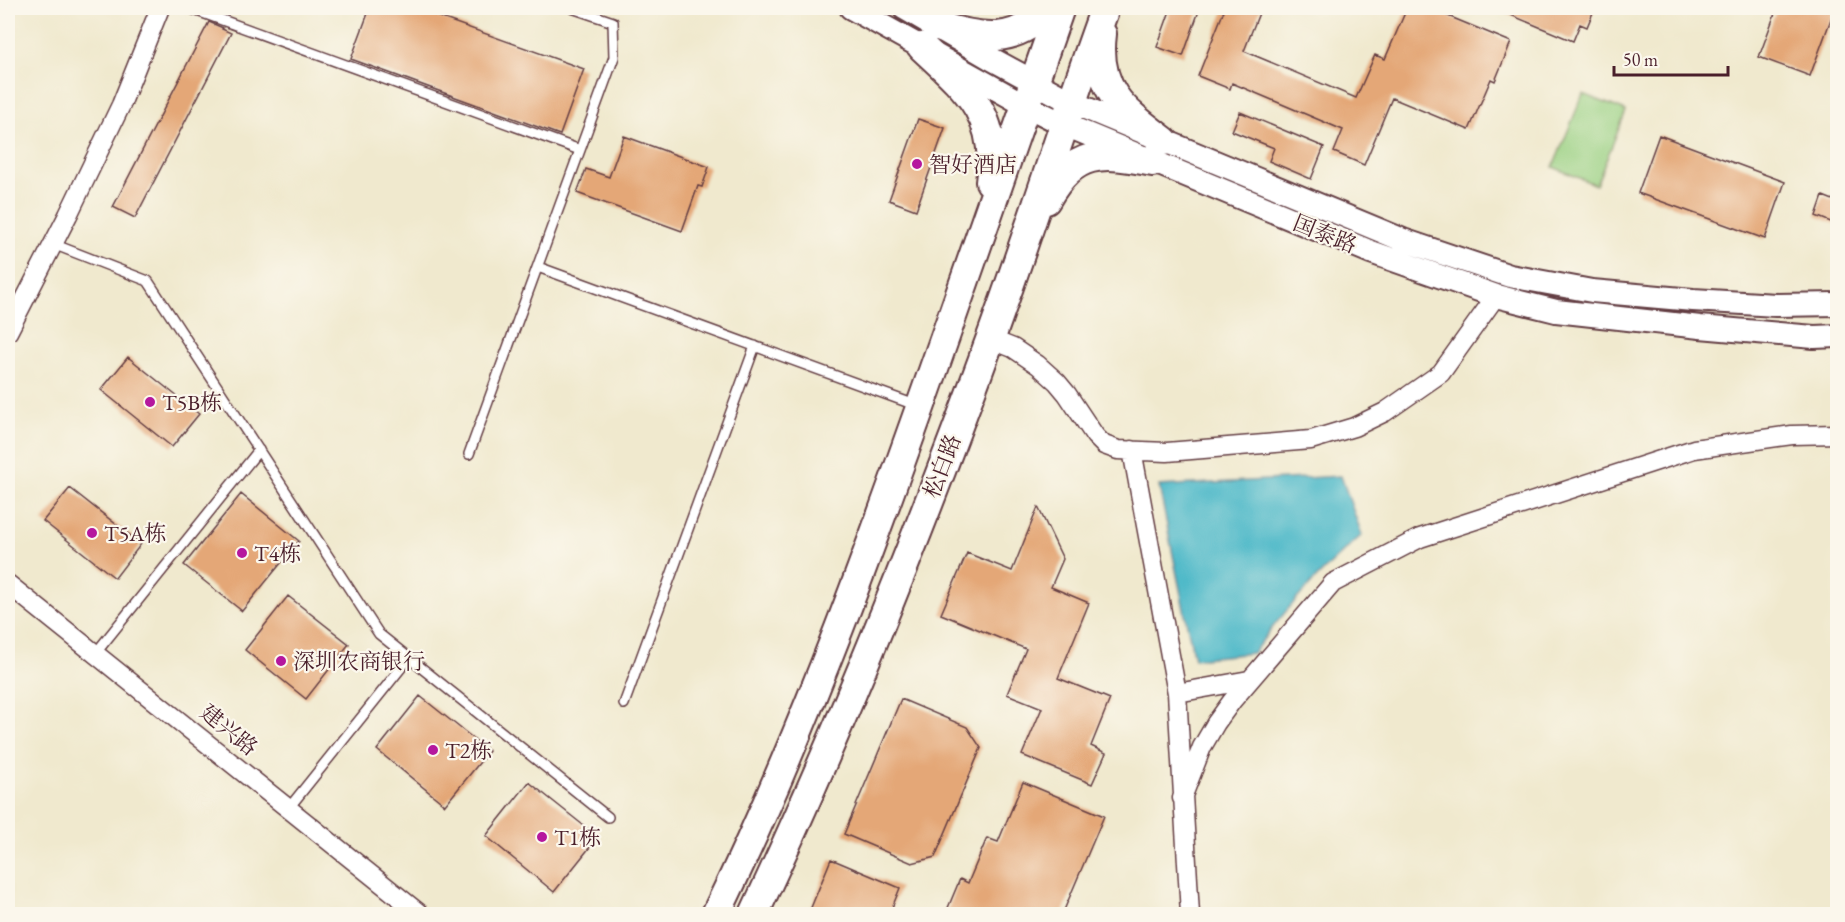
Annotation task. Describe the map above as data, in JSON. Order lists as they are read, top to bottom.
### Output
{
  "streets": {
    "main road": ["松白路"],
    "street": ["国泰路", "建兴路"]
  },
  "crossings": [
    ["国泰路", "松白路"]
  ],
  "places": [
    "智好酒店",
    "T5B栋",
    "T5A栋",
    "T4栋",
    "深圳农商银行",
    "T2栋",
    "T1栋"
  ],
  "scale_bar": "50 m"
}
